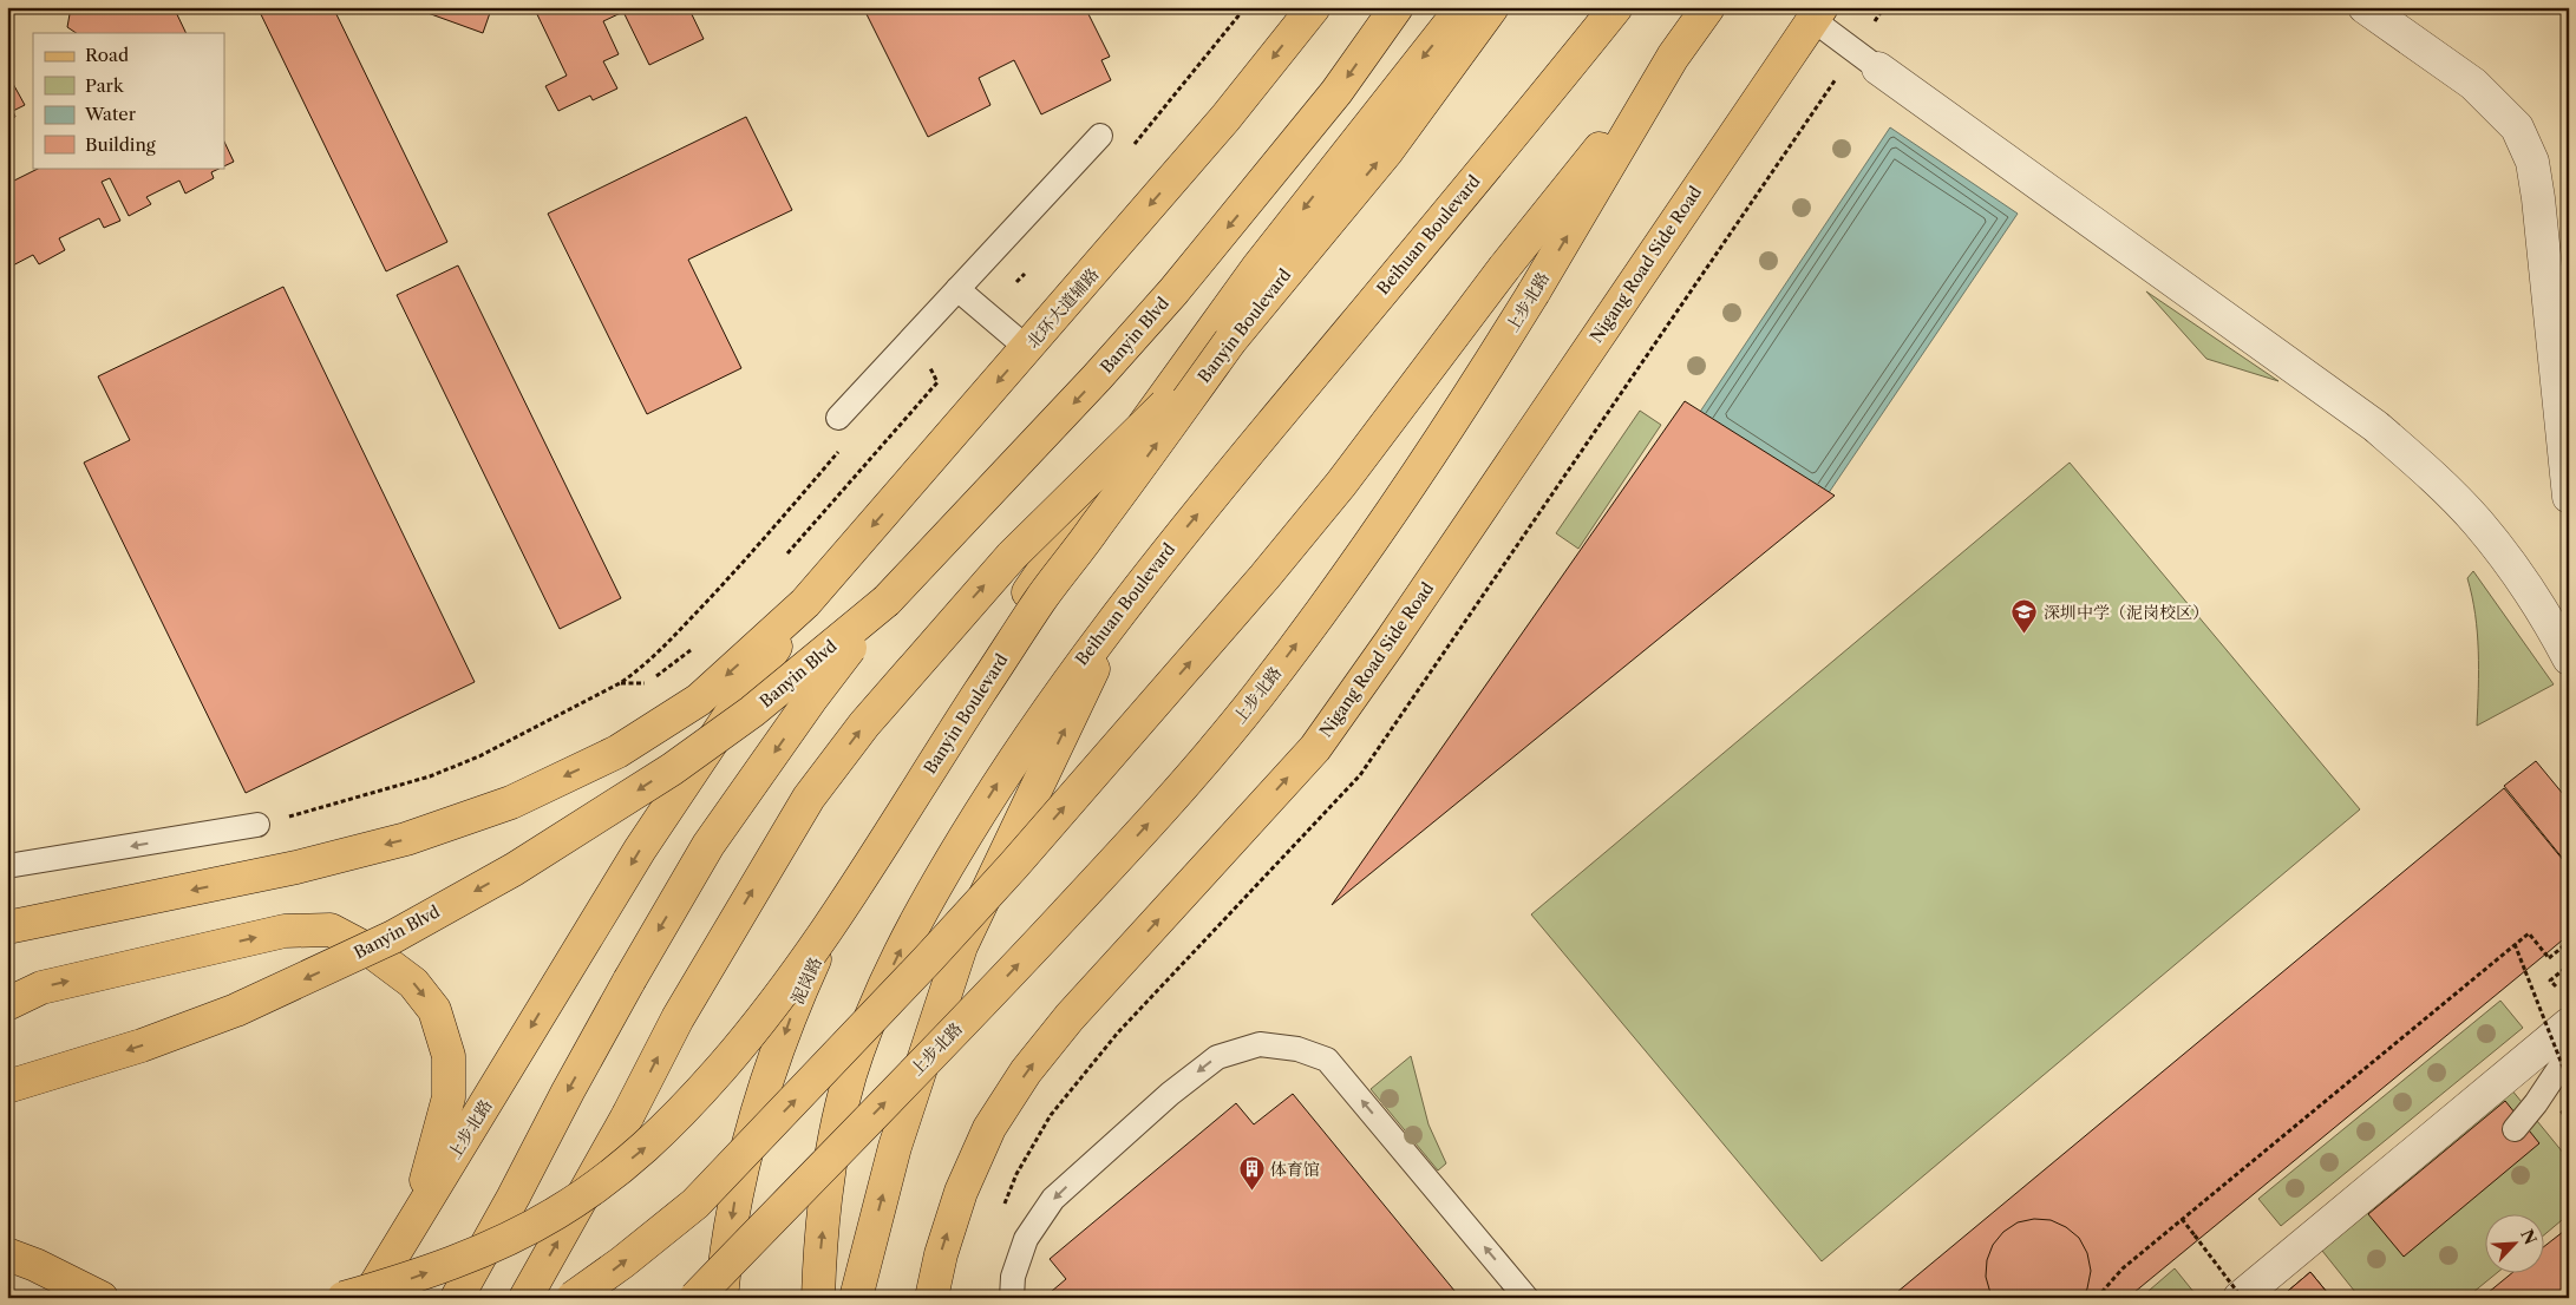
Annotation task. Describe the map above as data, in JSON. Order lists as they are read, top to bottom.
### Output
{
  "streets": {
    "main road": [
      "Beihuan Boulevard",
      "Nigang Road Side Road",
      "上步北路",
      "北环大道辅路",
      "Banyin Boulevard",
      "Banyin Blvd",
      "泥岗路"
    ]
  },
  "crossings": [
    ["上步北路", "北环大道辅路"]
  ],
  "places": {
    "school or university": ["深圳中学（泥岗校区）"],
    "building": ["体育馆"]
  },
  "legend": [
    "Road",
    "Park",
    "Water",
    "Building"
  ],
  "north": "top right"
}
